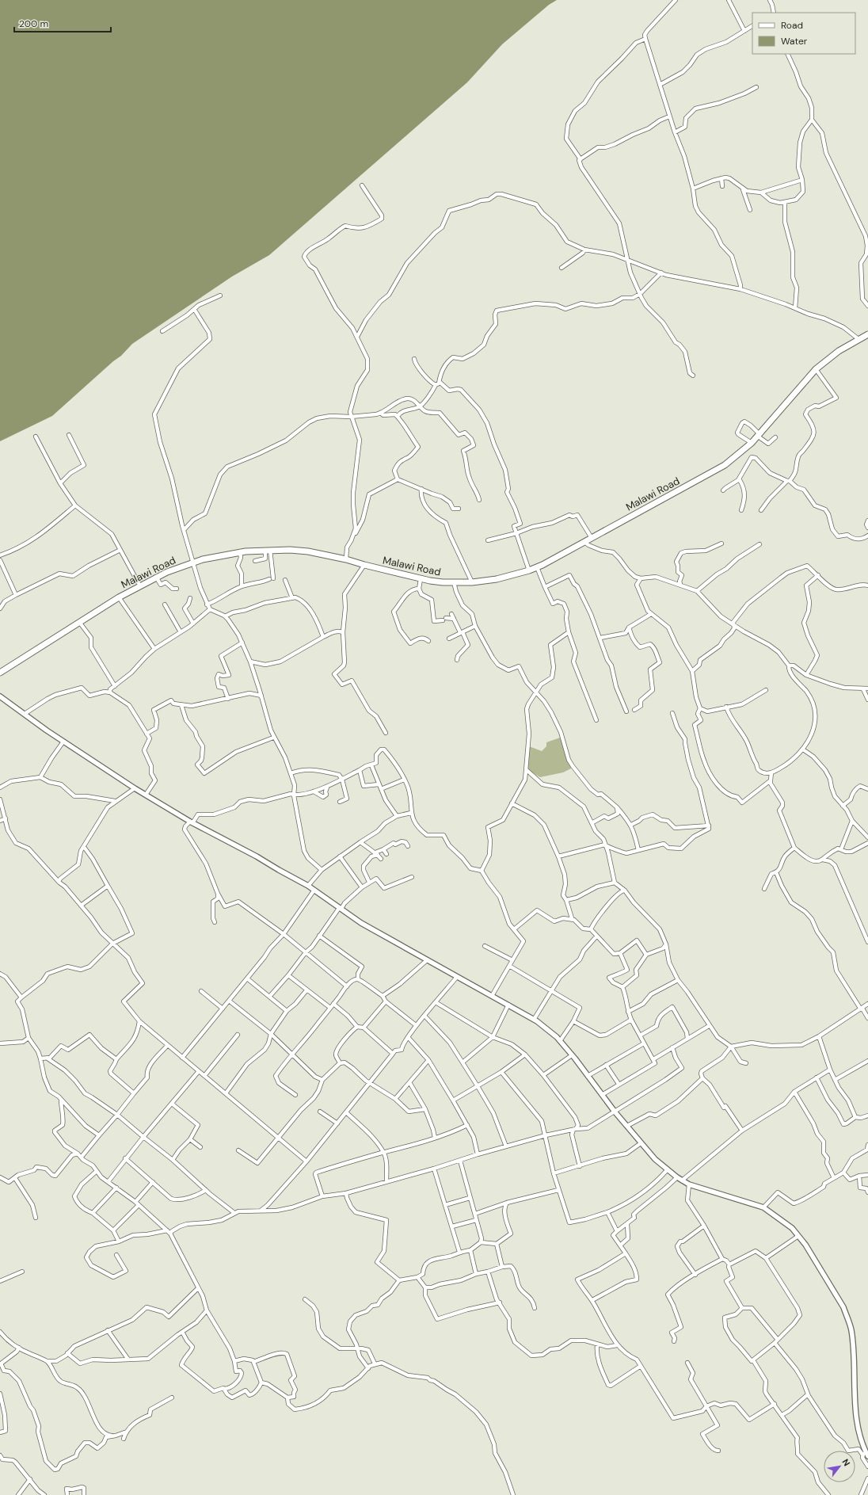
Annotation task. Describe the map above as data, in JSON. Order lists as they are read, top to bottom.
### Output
{
  "streets": {
    "main road": ["Malawi Road"]
  },
  "legend": ["Road", "Water"],
  "scale_bar": "200 m",
  "north": "top right"
}
